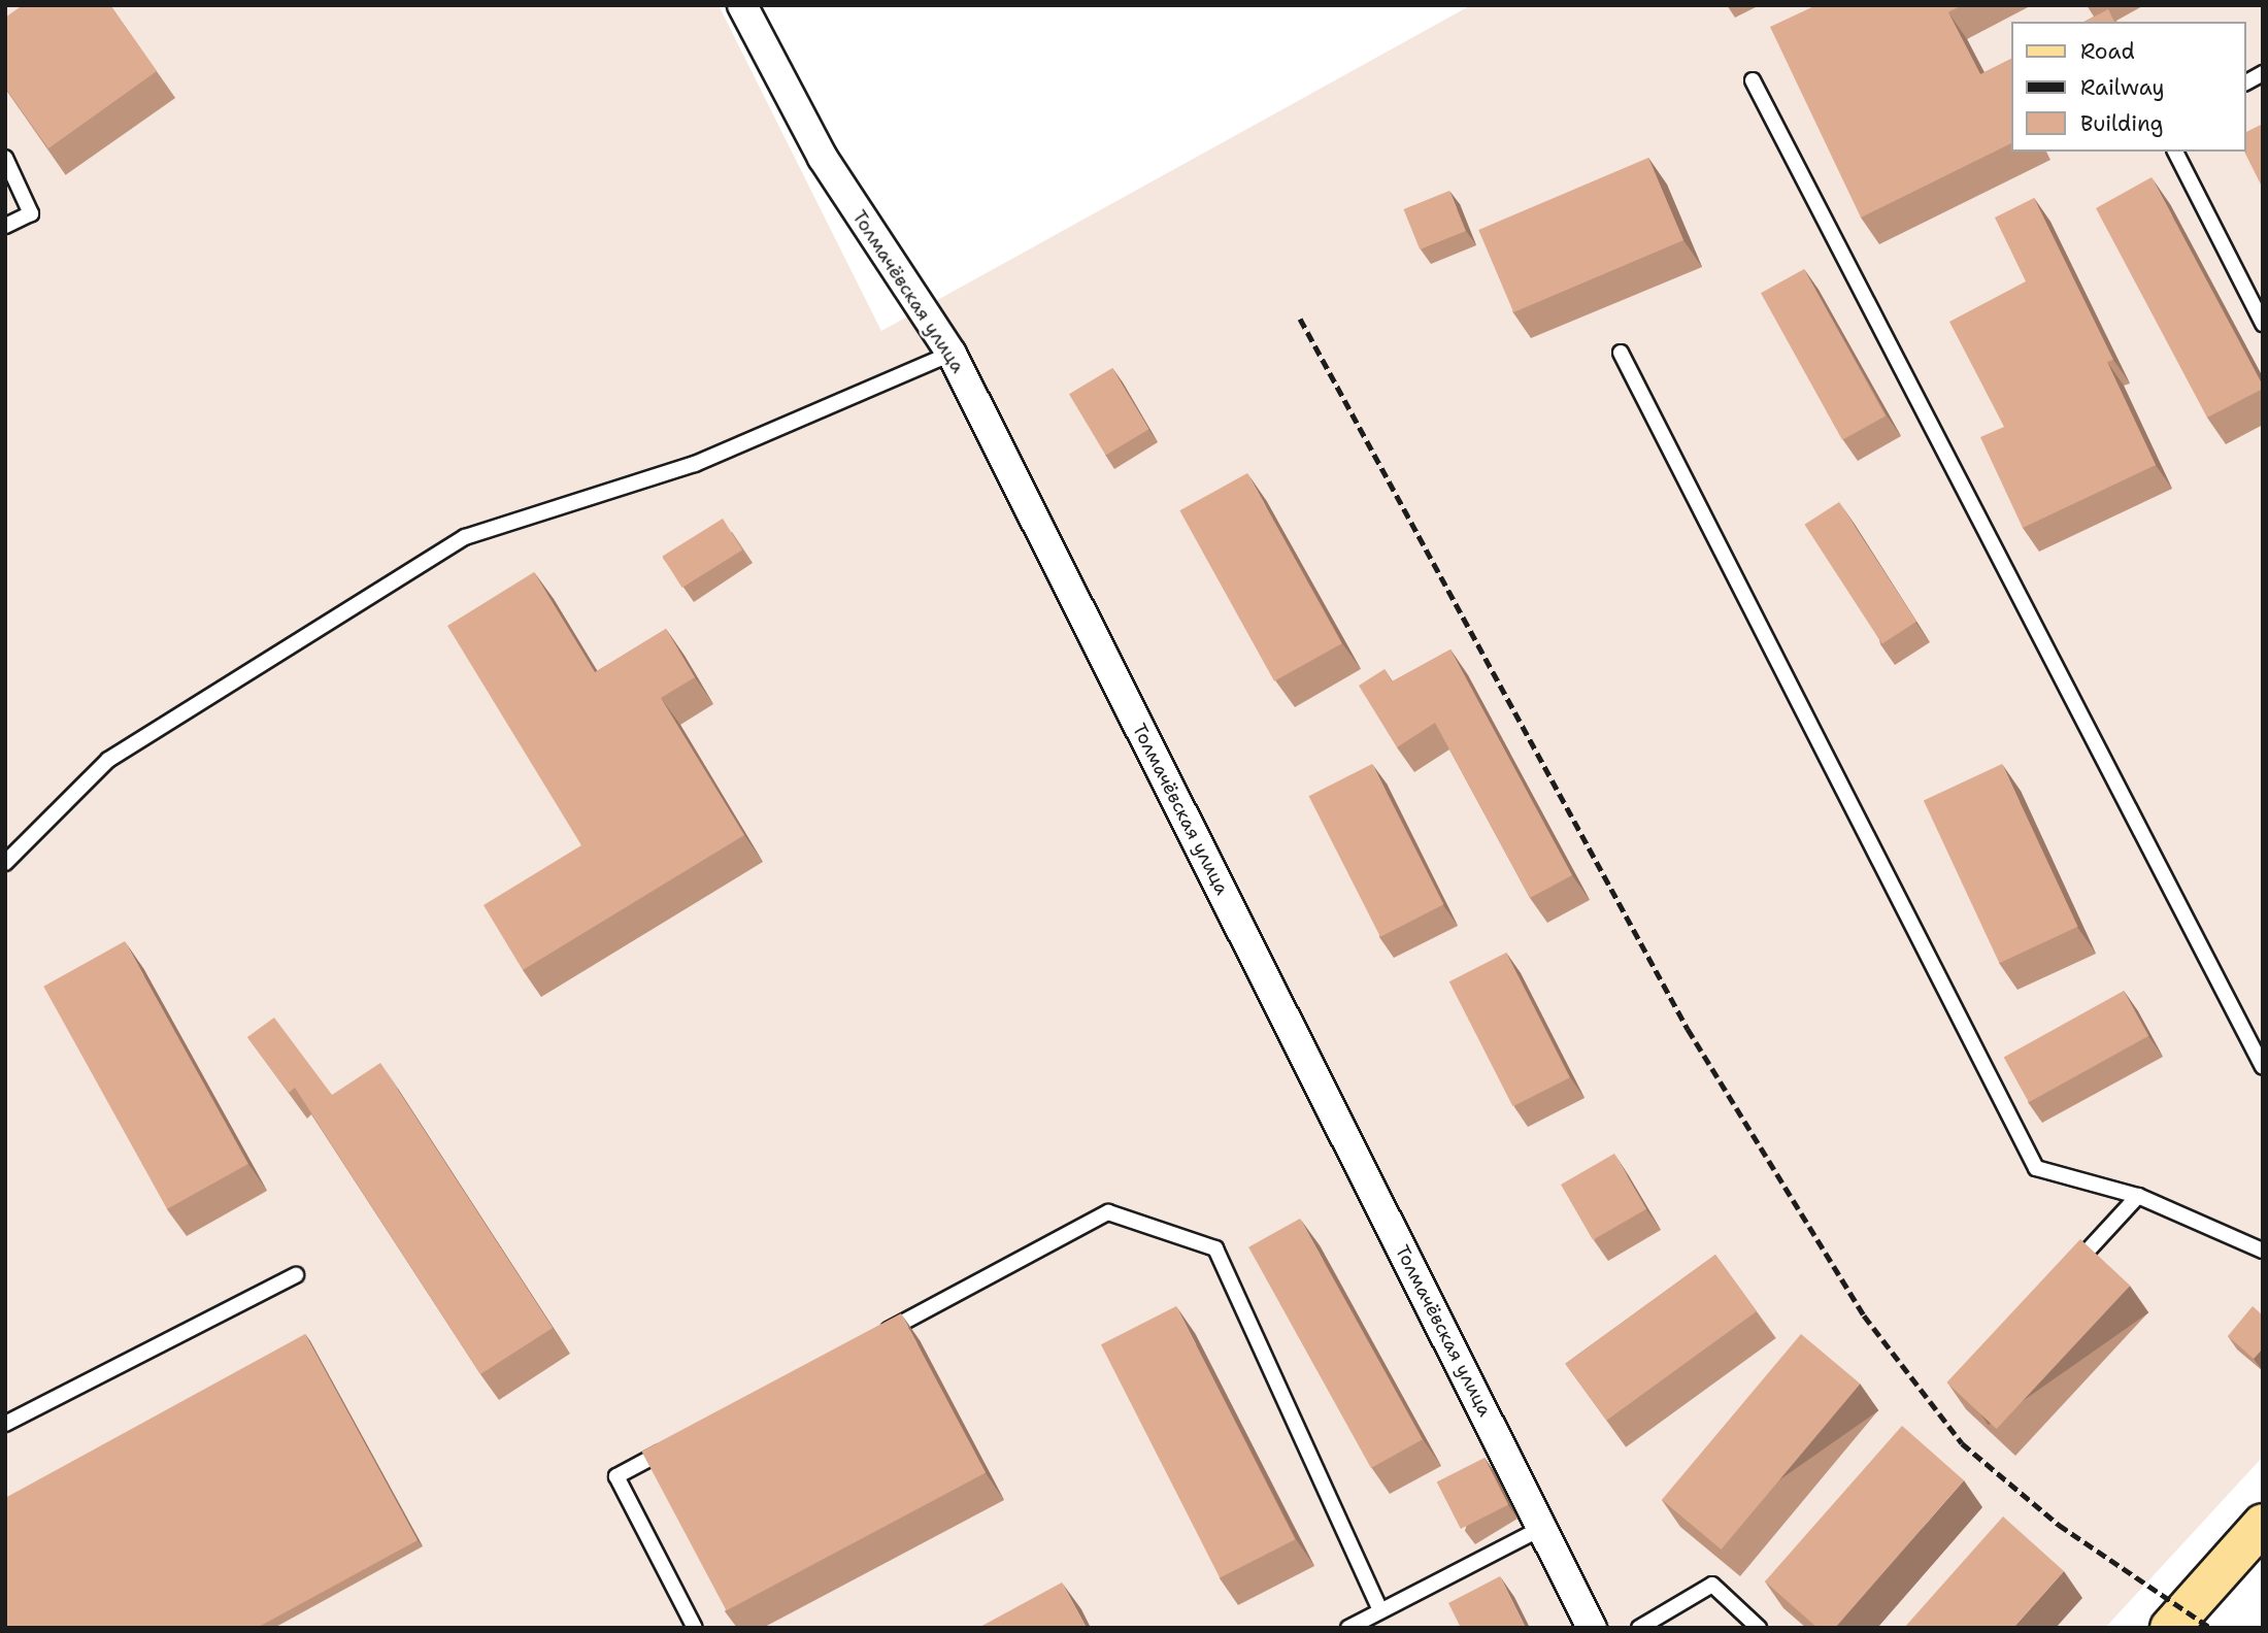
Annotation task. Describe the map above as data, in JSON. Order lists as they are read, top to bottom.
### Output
{
  "streets": {
    "street": ["Толмачёвская улица"]
  },
  "legend": ["Road", "Railway", "Building"]
}
